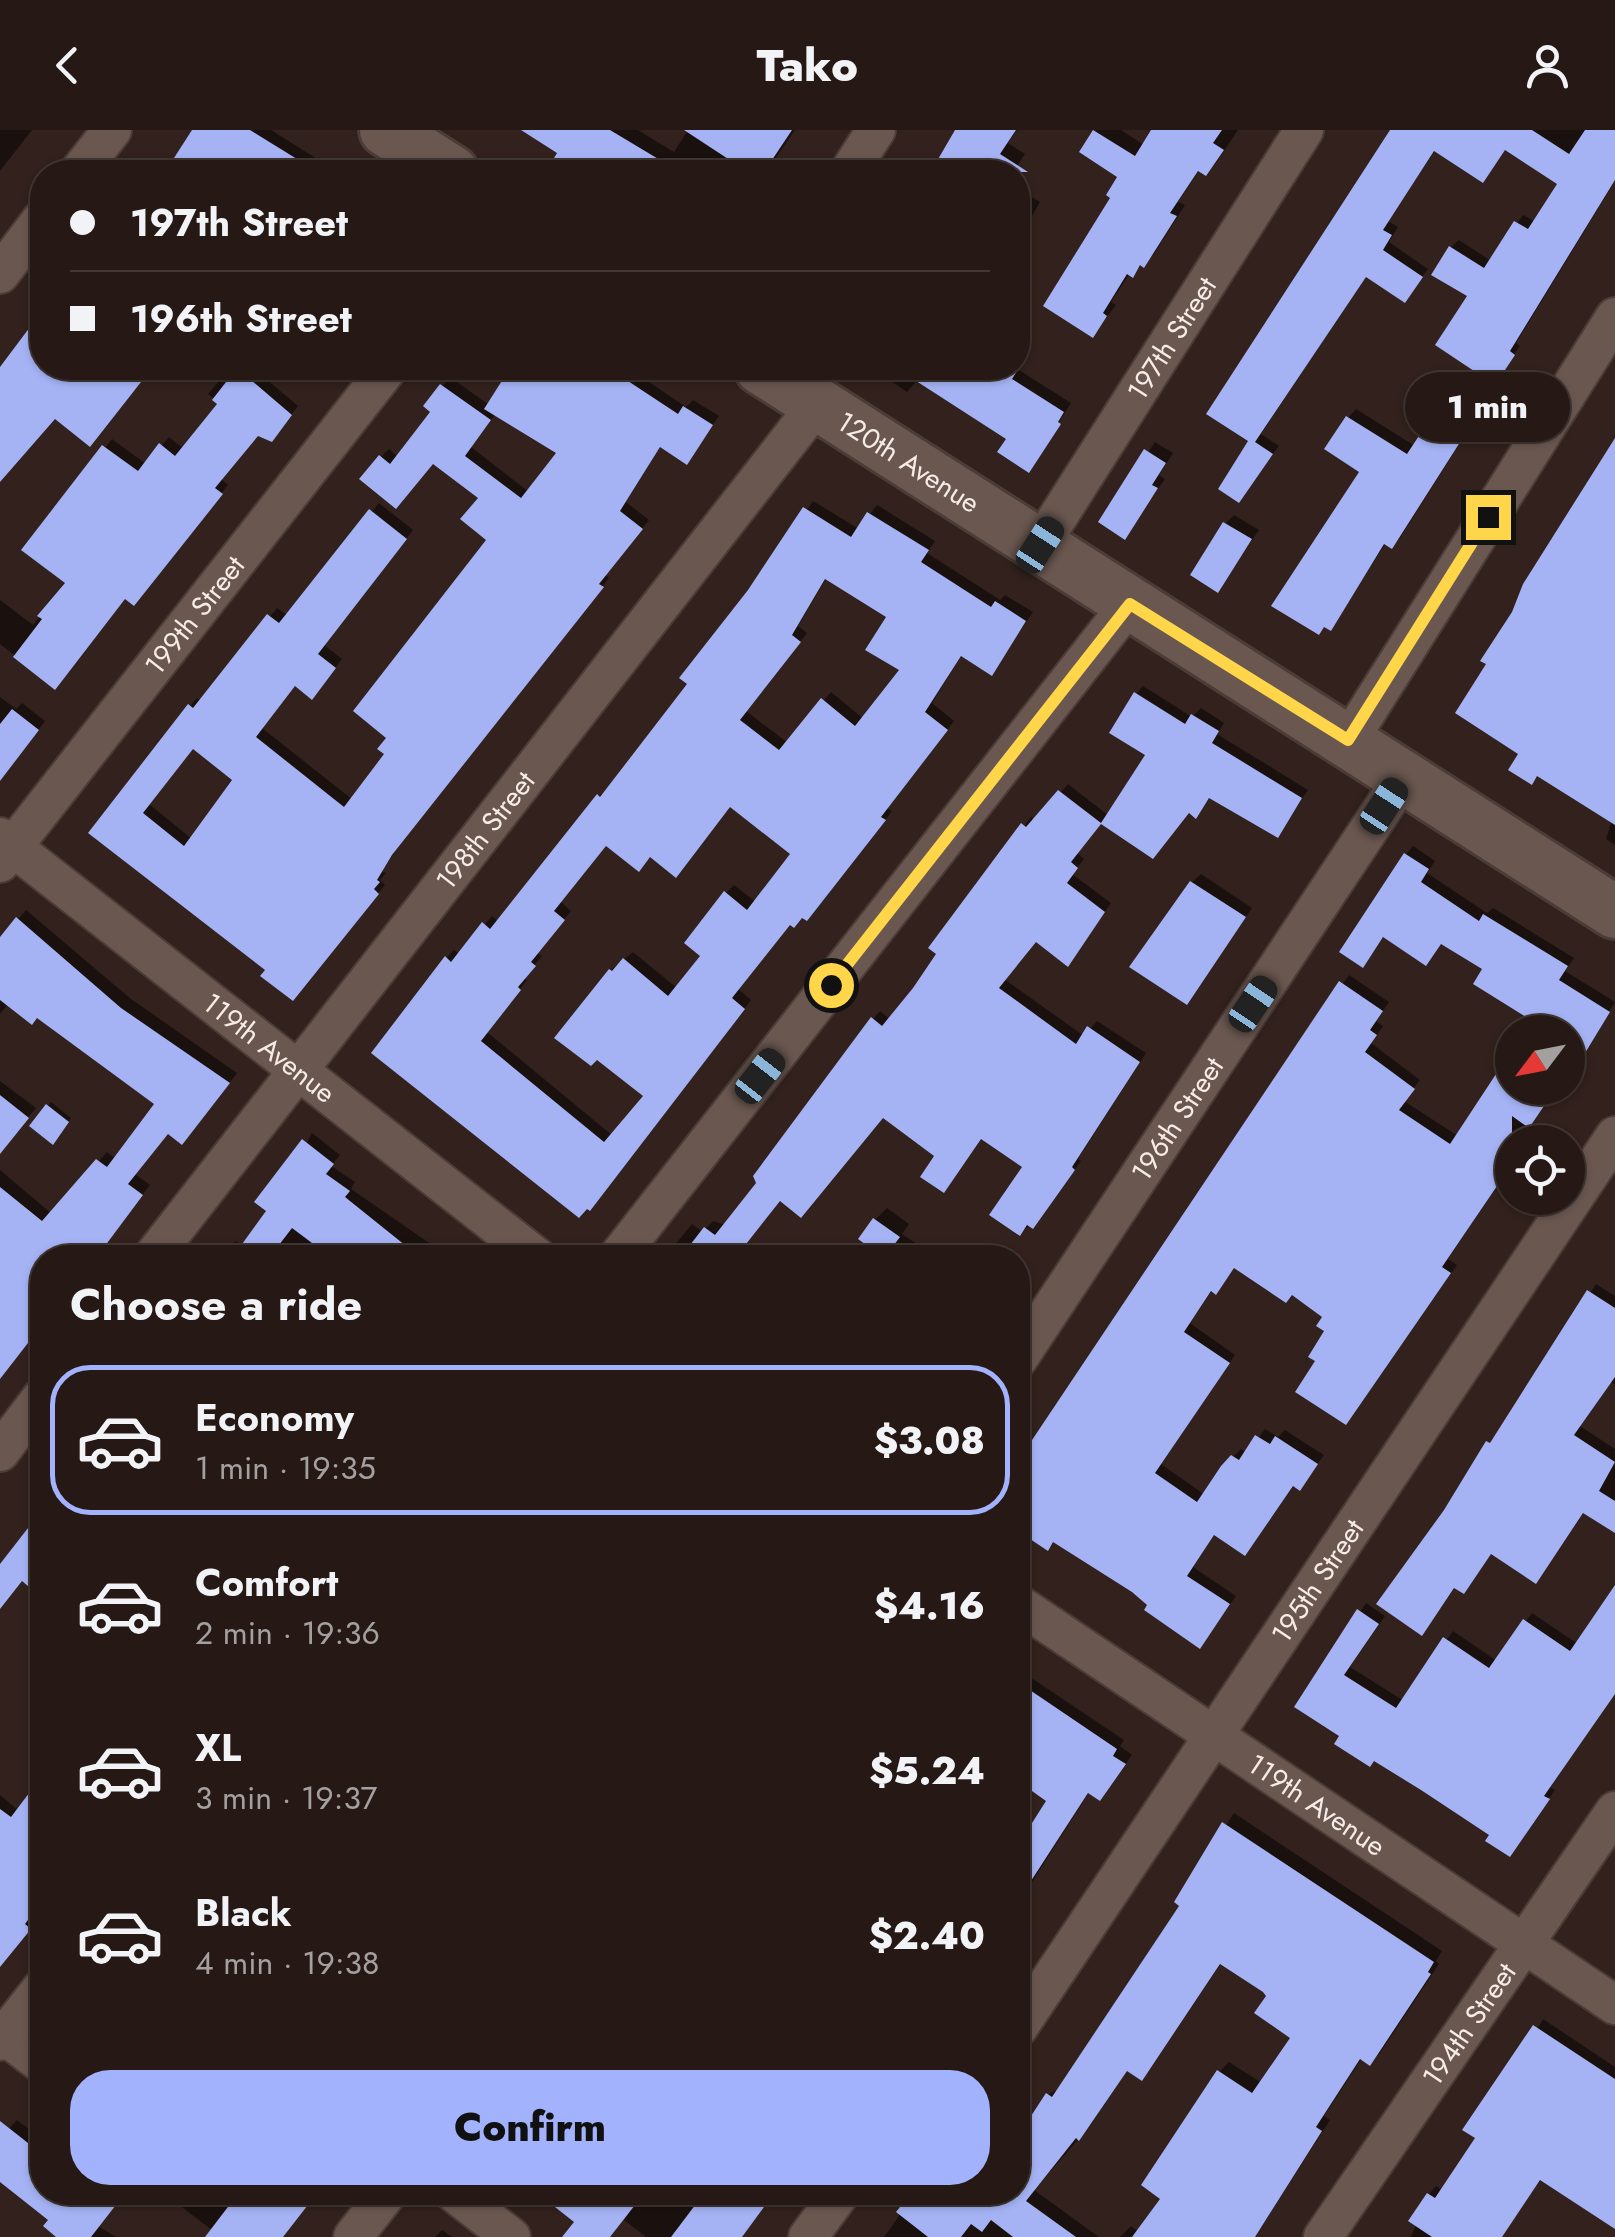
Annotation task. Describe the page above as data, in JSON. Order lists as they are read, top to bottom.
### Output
{
  "streets": {
    "street": [
      "197th Street",
      "120th Avenue",
      "199th Street",
      "198th Street",
      "119th Avenue",
      "196th Street",
      "195th Street",
      "194th Street"
    ]
  },
  "crossings": [
    ["197th Street", "120th Avenue"],
    ["120th Avenue", "198th Street"],
    ["120th Avenue", "196th Street"],
    ["199th Street", "119th Avenue"],
    ["198th Street", "119th Avenue"],
    ["119th Avenue", "195th Street"],
    ["119th Avenue", "194th Street"]
  ],
  "north": "bottom left",
  "page": {
    "header": "Tako",
    "banner": ["197th Street", "196th Street"],
    "bubble": "1 min",
    "heading": "Choose a ride",
    "list": [
      {
        "name": "Economy",
        "note": "1 min · 19:35",
        "value": "$3.08"
      },
      {
        "name": "Comfort",
        "note": "2 min · 19:36",
        "value": "$4.16"
      },
      {
        "name": "XL",
        "note": "3 min · 19:37",
        "value": "$5.24"
      },
      {
        "name": "Black",
        "note": "4 min · 19:38",
        "value": "$2.40"
      }
    ],
    "buttons": "Confirm"
  }
}
